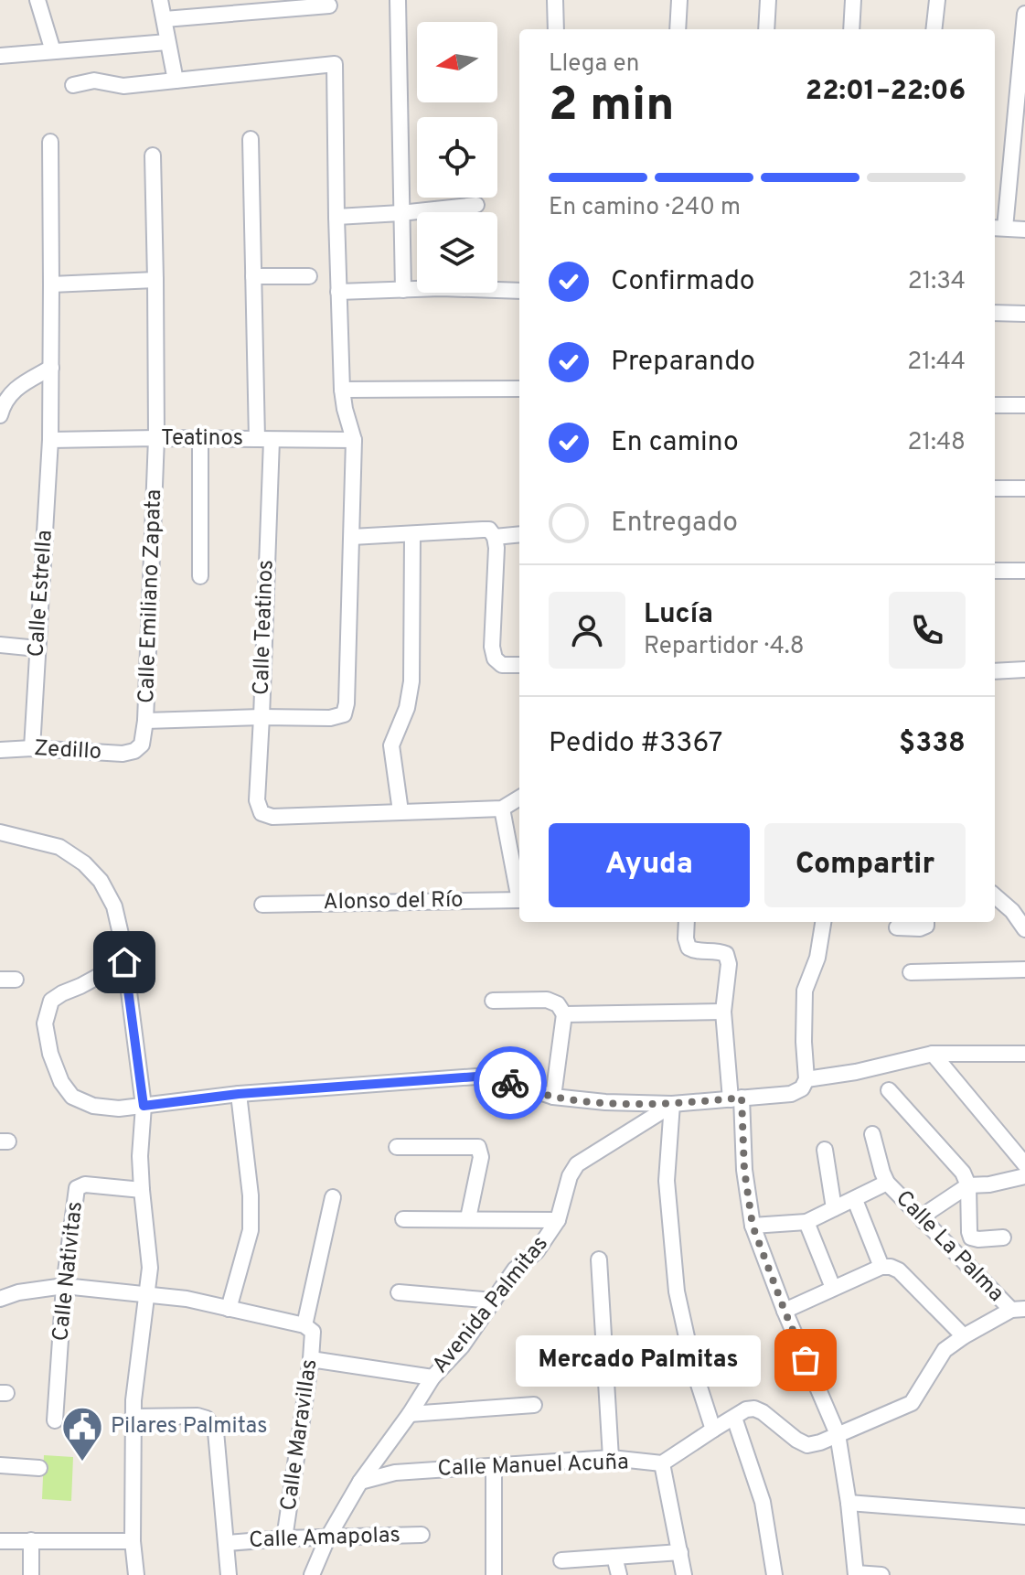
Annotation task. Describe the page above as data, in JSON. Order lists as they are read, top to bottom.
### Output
{
  "streets": {
    "street": [
      "Teatinos",
      "Calle Estrella",
      "Calle Emiliano Zapata",
      "Calle Teatinos",
      "Zedillo",
      "Alonso del Río",
      "Calle La Palma",
      "Calle Nativitas",
      "Avenida Palmitas",
      "Calle Maravillas",
      "Calle Manuel Acuña",
      "Calle Amapolas"
    ]
  },
  "crossings": [
    ["Teatinos", "Calle Estrella"],
    ["Teatinos", "Calle Emiliano Zapata"],
    ["Teatinos", "Calle Teatinos"],
    ["Calle Estrella", "Zedillo"],
    ["Calle Emiliano Zapata", "Zedillo"],
    ["Calle La Palma", "Calle Manuel Acuña"],
    ["Avenida Palmitas", "Calle Manuel Acuña"],
    ["Avenida Palmitas", "Calle Amapolas"],
    ["Calle Maravillas", "Calle Amapolas"]
  ],
  "places": {
    "other": ["Mercado Palmitas"],
    "public building": ["Pilares Palmitas"]
  },
  "north": "left",
  "page": {
    "heading": ["2 min", "Llega en", "22:01–22:06"],
    "panel": [
      "Lucía",
      "Repartidor · 4.8",
      "Pedido #3367",
      "$338"
    ],
    "bar": "En camino · 240 m",
    "list": [
      ["Confirmado", "21:34"],
      ["Preparando", "21:44"],
      ["En camino", "21:48"],
      "Entregado"
    ],
    "buttons": ["Ayuda", "Compartir"],
    "bubble": "Mercado Palmitas"
  }
}
